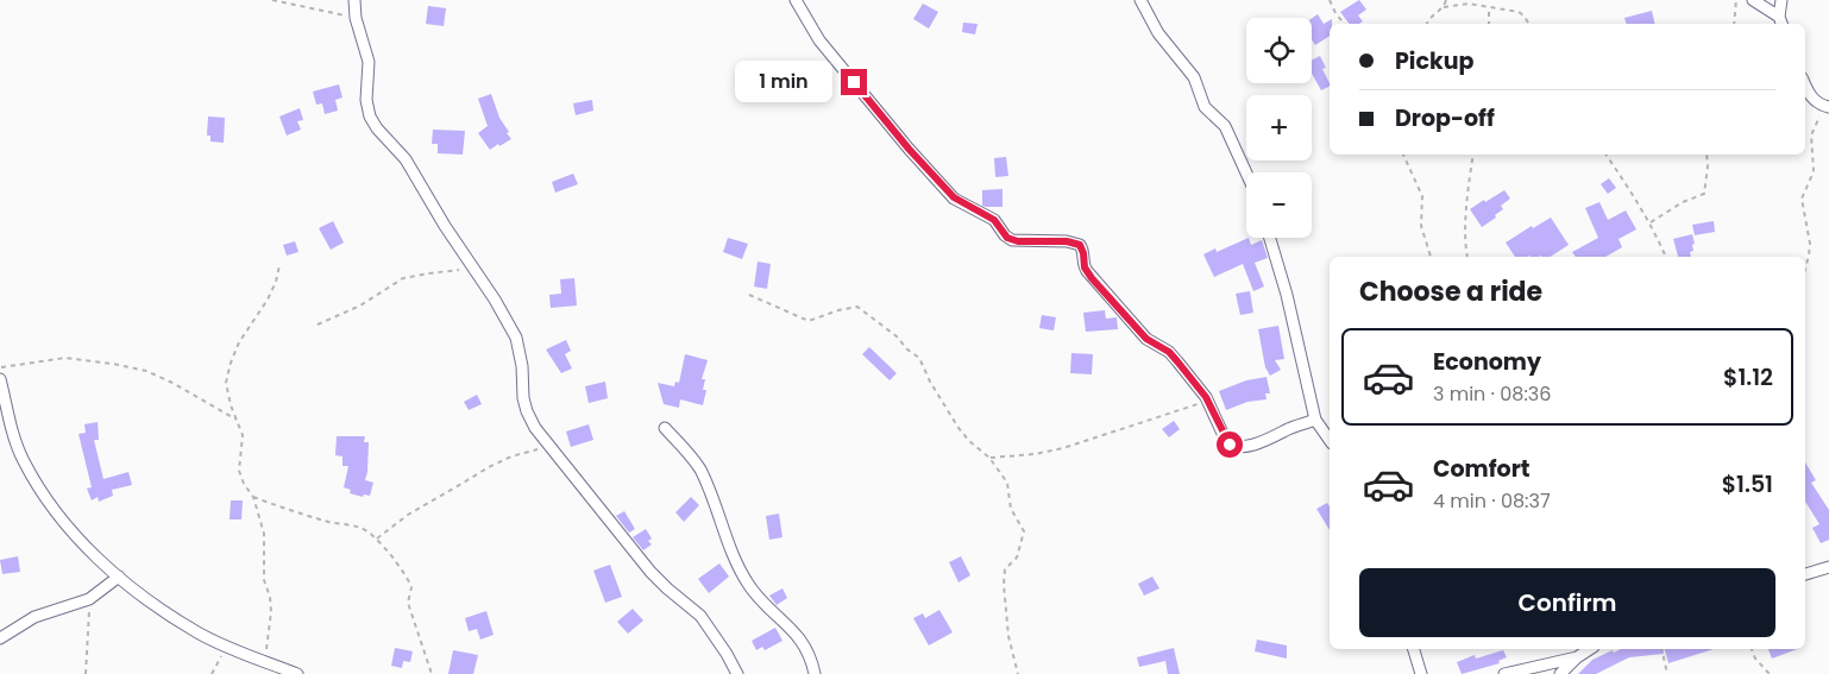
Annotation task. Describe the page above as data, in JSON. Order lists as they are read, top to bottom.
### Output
{
  "page": {
    "map_buttons": ["+", "−"],
    "banner": ["Pickup", "Drop-off"],
    "bubble": "1 min",
    "heading": "Choose a ride",
    "list": [
      {
        "name": "Economy",
        "note": "3 min · 08:36",
        "value": "$1.12"
      },
      {
        "name": "Comfort",
        "note": "4 min · 08:37",
        "value": "$1.51"
      }
    ],
    "buttons": "Confirm"
  }
}
